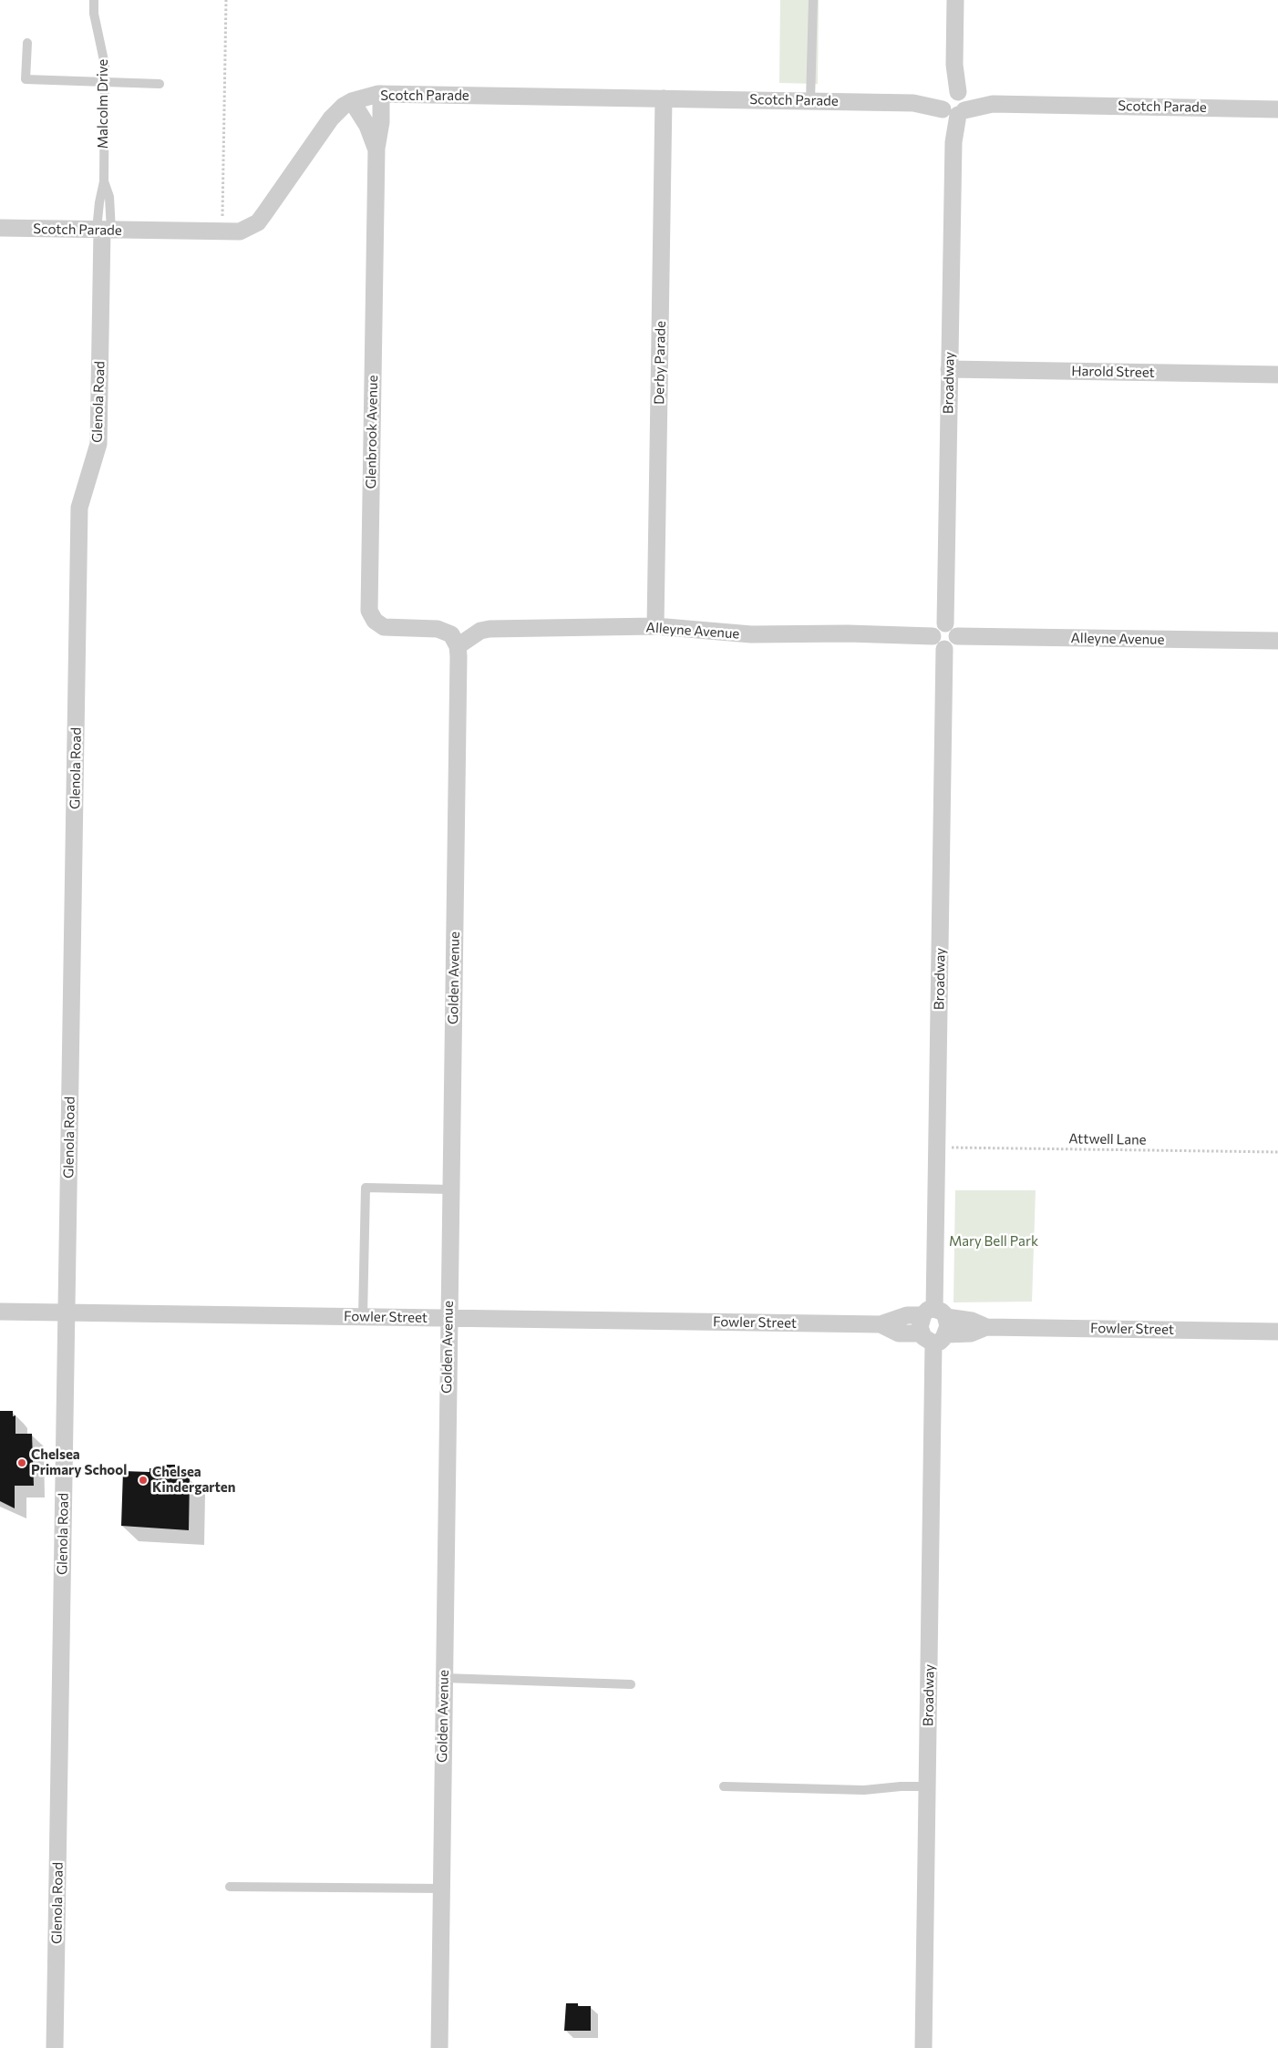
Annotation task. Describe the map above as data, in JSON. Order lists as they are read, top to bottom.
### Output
{
  "streets": {
    "street": [
      "Scotch Parade",
      "Derby Parade",
      "Harold Street",
      "Broadway",
      "Glenola Road",
      "Glenbrook Avenue",
      "Alleyne Avenue",
      "Golden Avenue",
      "Fowler Street"
    ],
    "lane": ["Malcolm Drive"],
    "path": ["Attwell Lane"]
  },
  "crossings": [
    ["Scotch Parade", "Malcolm Drive"],
    ["Scotch Parade", "Derby Parade"],
    ["Scotch Parade", "Broadway"],
    ["Scotch Parade", "Glenola Road"],
    ["Scotch Parade", "Glenbrook Avenue"],
    ["Malcolm Drive", "Glenola Road"],
    ["Derby Parade", "Alleyne Avenue"],
    ["Harold Street", "Broadway"],
    ["Broadway", "Alleyne Avenue"],
    ["Broadway", "Attwell Lane"],
    ["Broadway", "Fowler Street"],
    ["Glenola Road", "Fowler Street"],
    ["Glenbrook Avenue", "Alleyne Avenue"],
    ["Glenbrook Avenue", "Golden Avenue"],
    ["Alleyne Avenue", "Golden Avenue"],
    ["Golden Avenue", "Fowler Street"]
  ],
  "parks": ["Mary Bell Park"],
  "places": ["Chelsea Primary School", "Chelsea Kindergarten"]
}
